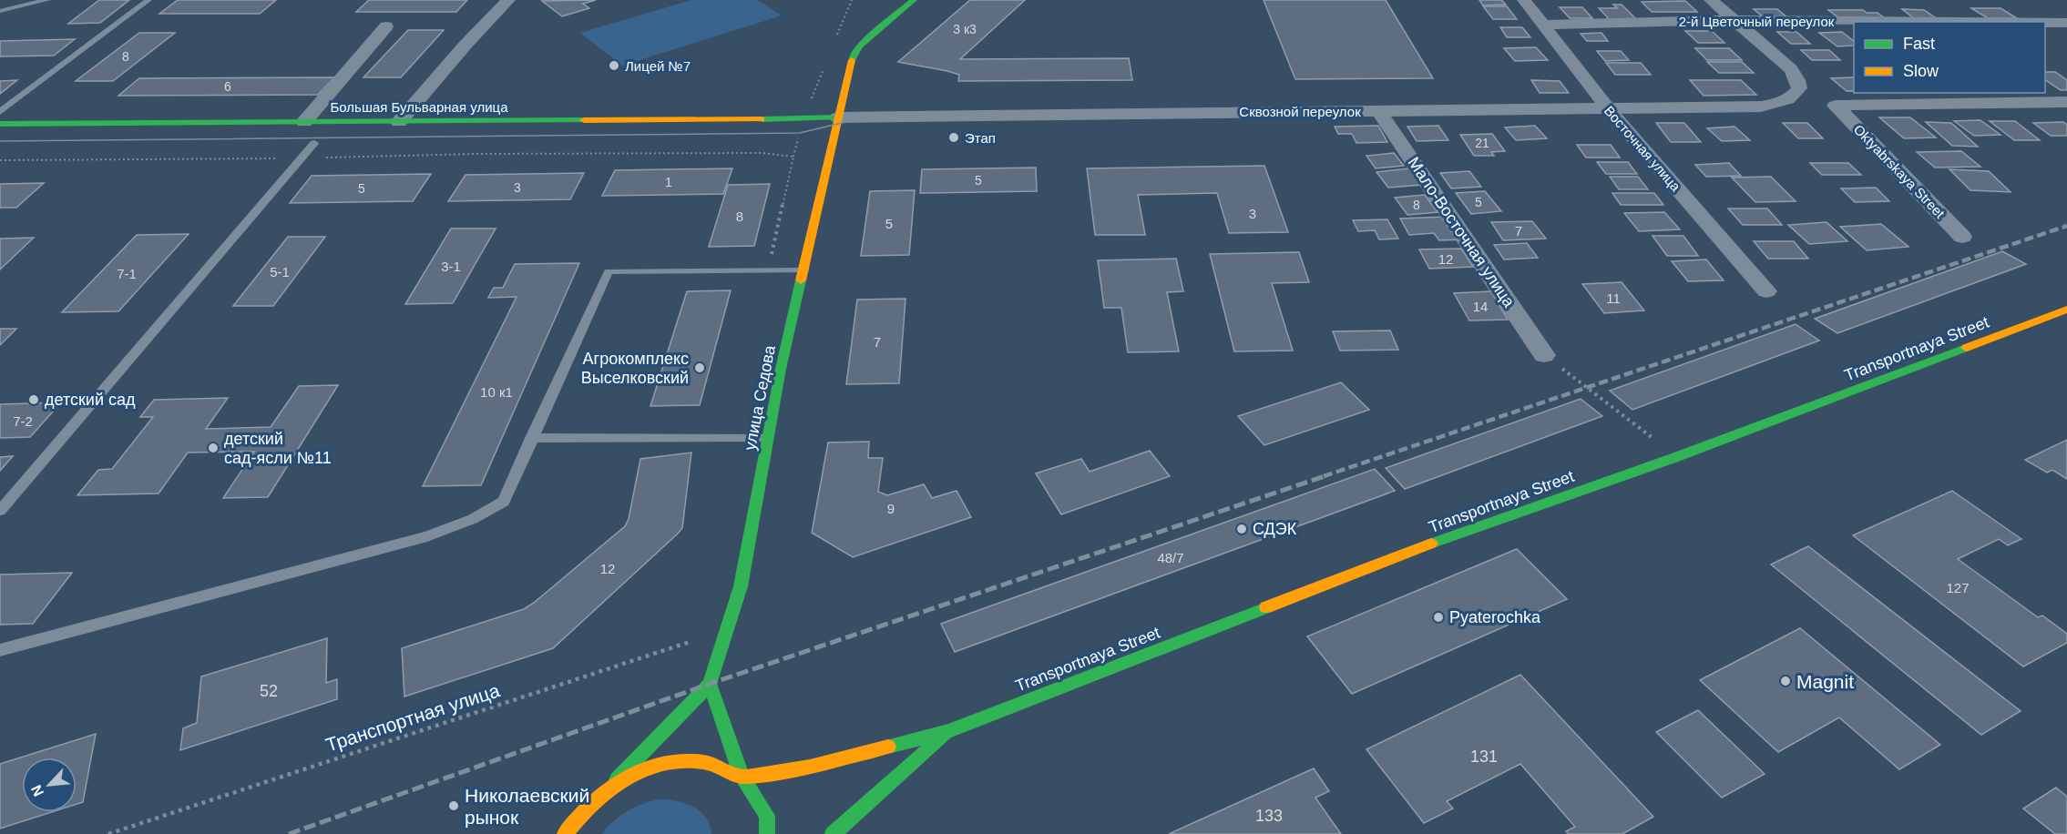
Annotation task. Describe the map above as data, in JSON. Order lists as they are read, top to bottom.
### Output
{
  "streets": {
    "main road": ["Большая Бульварная улица", "Transportnaya Street", "улица Седова"],
    "street": [
      "2-й Цветочный переулок",
      "Сквозной переулок",
      "Восточная улица",
      "Oktyabrskaya Street",
      "Мало-Восточная улица"
    ],
    "path": ["Транспортная улица"]
  },
  "crossings": [
    ["2-й Цветочный переулок", "Сквозной переулок"],
    ["2-й Цветочный переулок", "Восточная улица"],
    ["Большая Бульварная улица", "Сквозной переулок"],
    ["Большая Бульварная улица", "улица Седова"],
    ["Сквозной переулок", "Восточная улица"],
    ["Сквозной переулок", "Мало-Восточная улица"],
    ["Сквозной переулок", "улица Седова"],
    ["улица Седова", "Транспортная улица"]
  ],
  "places": [
    "Лицей №7",
    "Этап",
    "Агрокомплекс Выселковский",
    "детский сад",
    "детский сад-ясли №11",
    "СДЭК",
    "Pyaterochka",
    "Magnit",
    "Николаевский рынок"
  ],
  "house_numbers": [
    "3 к3",
    "8",
    "6",
    "21",
    "5",
    "1",
    "3",
    "5",
    "5",
    "8",
    "3",
    "8",
    "5",
    "7",
    "12",
    "3-1",
    "5-1",
    "7-1",
    "11",
    "14",
    "7",
    "10 к1",
    "7-2",
    "9",
    "48/7",
    "12",
    "127",
    "52",
    "131",
    "133"
  ],
  "legend": ["Fast", "Slow"],
  "north": "bottom left"
}
